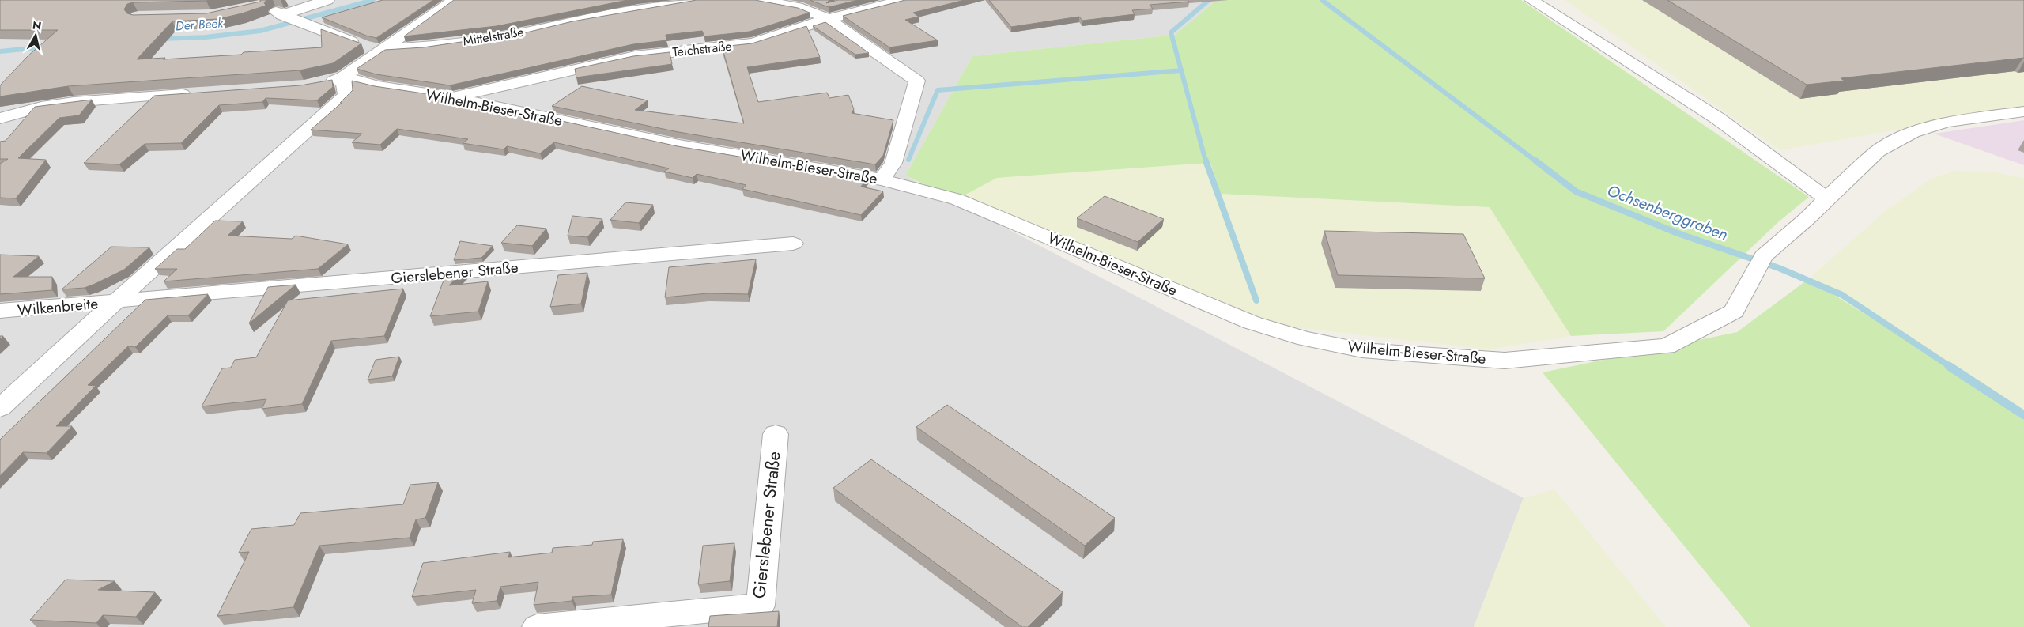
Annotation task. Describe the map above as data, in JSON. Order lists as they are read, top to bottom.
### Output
{
  "streets": {
    "street": [
      "Mittelstraße",
      "Teichstraße",
      "Wilhelm-Bieser-Straße",
      "Gierslebener Straße",
      "Wilkenbreite"
    ]
  },
  "crossings": [
    ["Teichstraße", "Wilhelm-Bieser-Straße"],
    ["Gierslebener Straße", "Wilkenbreite"]
  ],
  "water": ["Der Beek", "Ochsenberggraben"],
  "north": "top"
}
